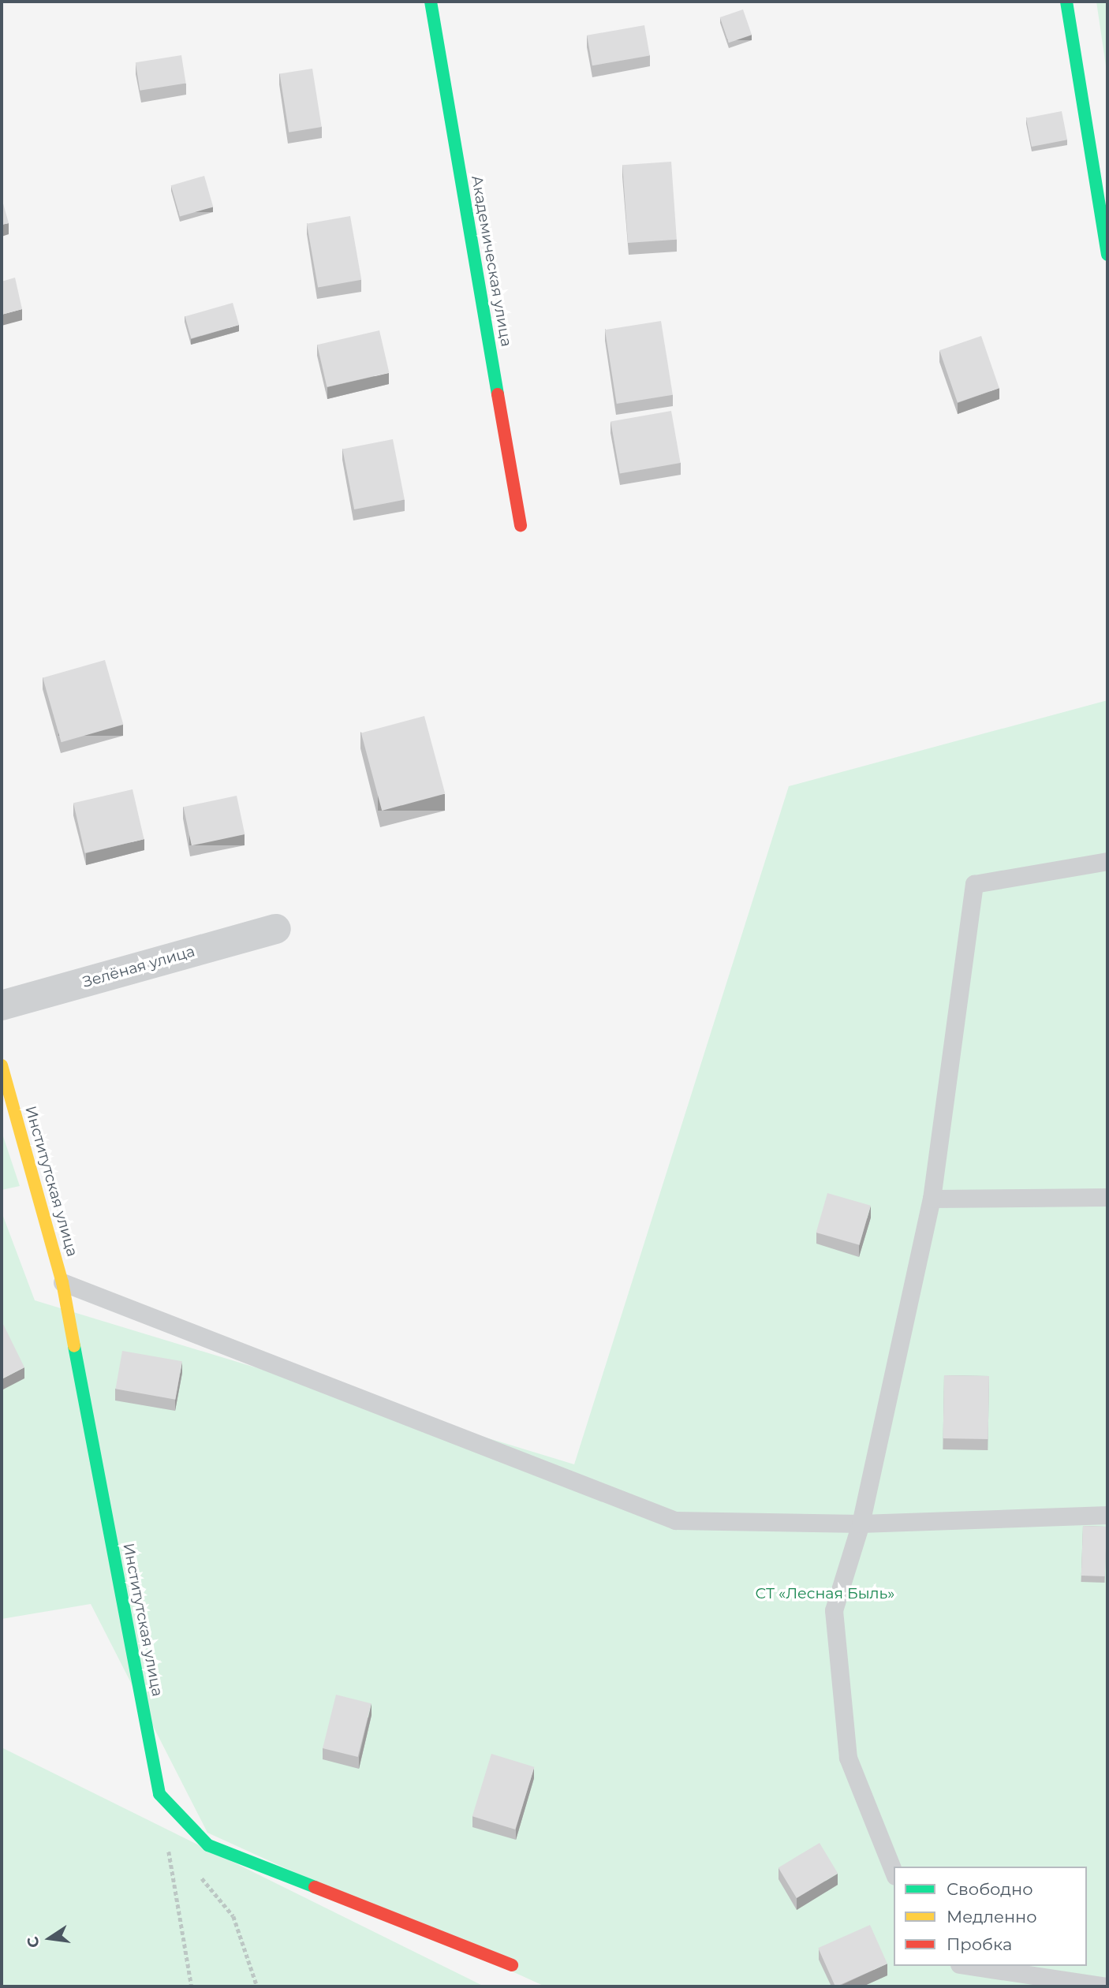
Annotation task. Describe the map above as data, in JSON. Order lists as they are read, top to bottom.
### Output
{
  "streets": {
    "street": ["Академическая улица", "Зелёная улица", "Институтская улица"]
  },
  "parks": ["СТ «Лесная Быль»"],
  "legend": ["Свободно", "Медленно", "Пробка"],
  "north": "left"
}
